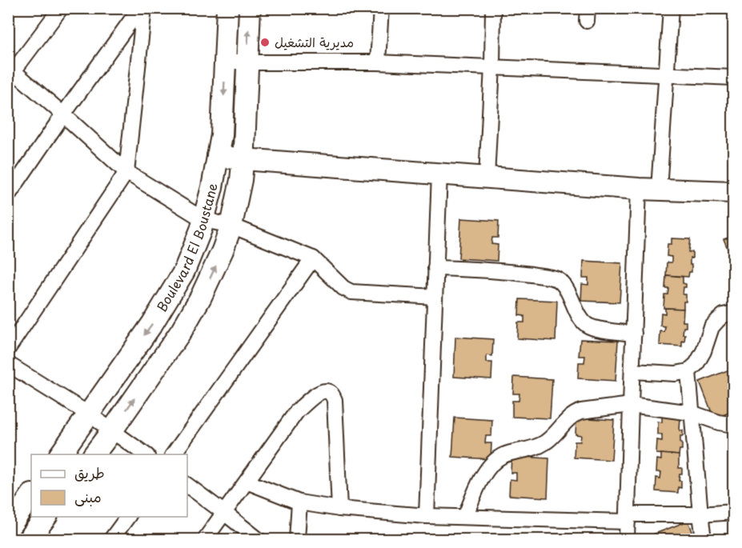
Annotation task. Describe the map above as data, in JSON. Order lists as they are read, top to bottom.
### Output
{
  "streets": {
    "main road": ["Boulevard El Boustane"]
  },
  "places": ["مديرية التشغيل"],
  "legend": ["طريق", "مبنى"]
}
